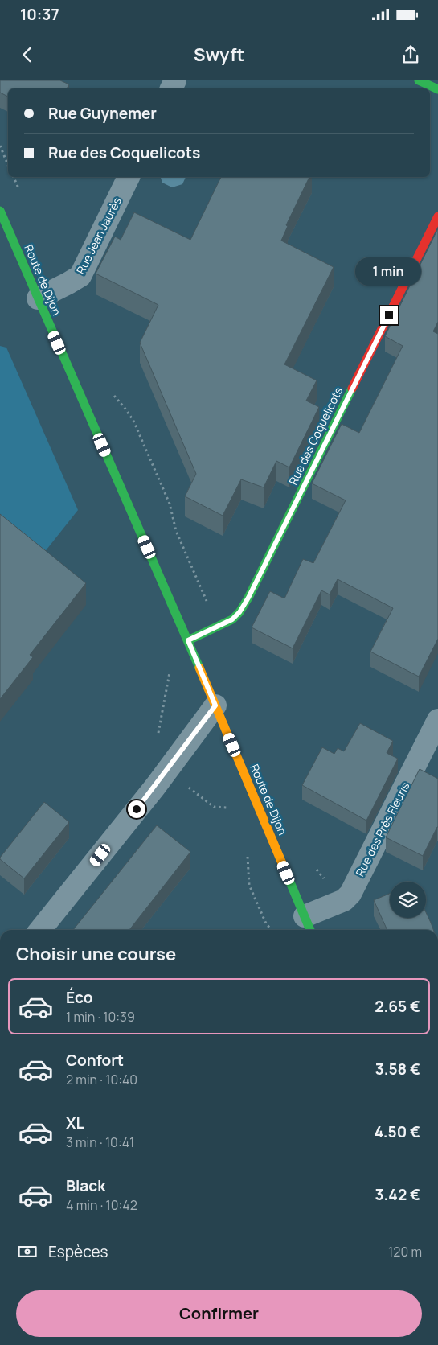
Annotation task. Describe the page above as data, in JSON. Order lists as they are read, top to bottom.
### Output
{
  "streets": {
    "main road": ["Route de Dijon", "Rue des Coquelicots"],
    "street": ["Rue Jean Jaurès", "Rue des Près Fleuris"]
  },
  "crossings": [
    ["Rue Jean Jaurès", "Route de Dijon"],
    ["Route de Dijon", "Rue des Coquelicots"],
    ["Route de Dijon", "Rue des Près Fleuris"]
  ],
  "page": {
    "status": "10:37",
    "header": "Swyft",
    "banner": ["Rue Guynemer", "Rue des Coquelicots"],
    "bubble": "1 min",
    "heading": "Choisir une course",
    "list": [
      {
        "name": "Éco",
        "note": "1 min · 10:39",
        "value": "2.65 €"
      },
      {
        "name": "Confort",
        "note": "2 min · 10:40",
        "value": "3.58 €"
      },
      {
        "name": "XL",
        "note": "3 min · 10:41",
        "value": "4.50 €"
      },
      {
        "name": "Black",
        "note": "4 min · 10:42",
        "value": "3.42 €"
      }
    ],
    "pay": ["Espèces", "120 m"],
    "buttons": "Confirmer"
  }
}
